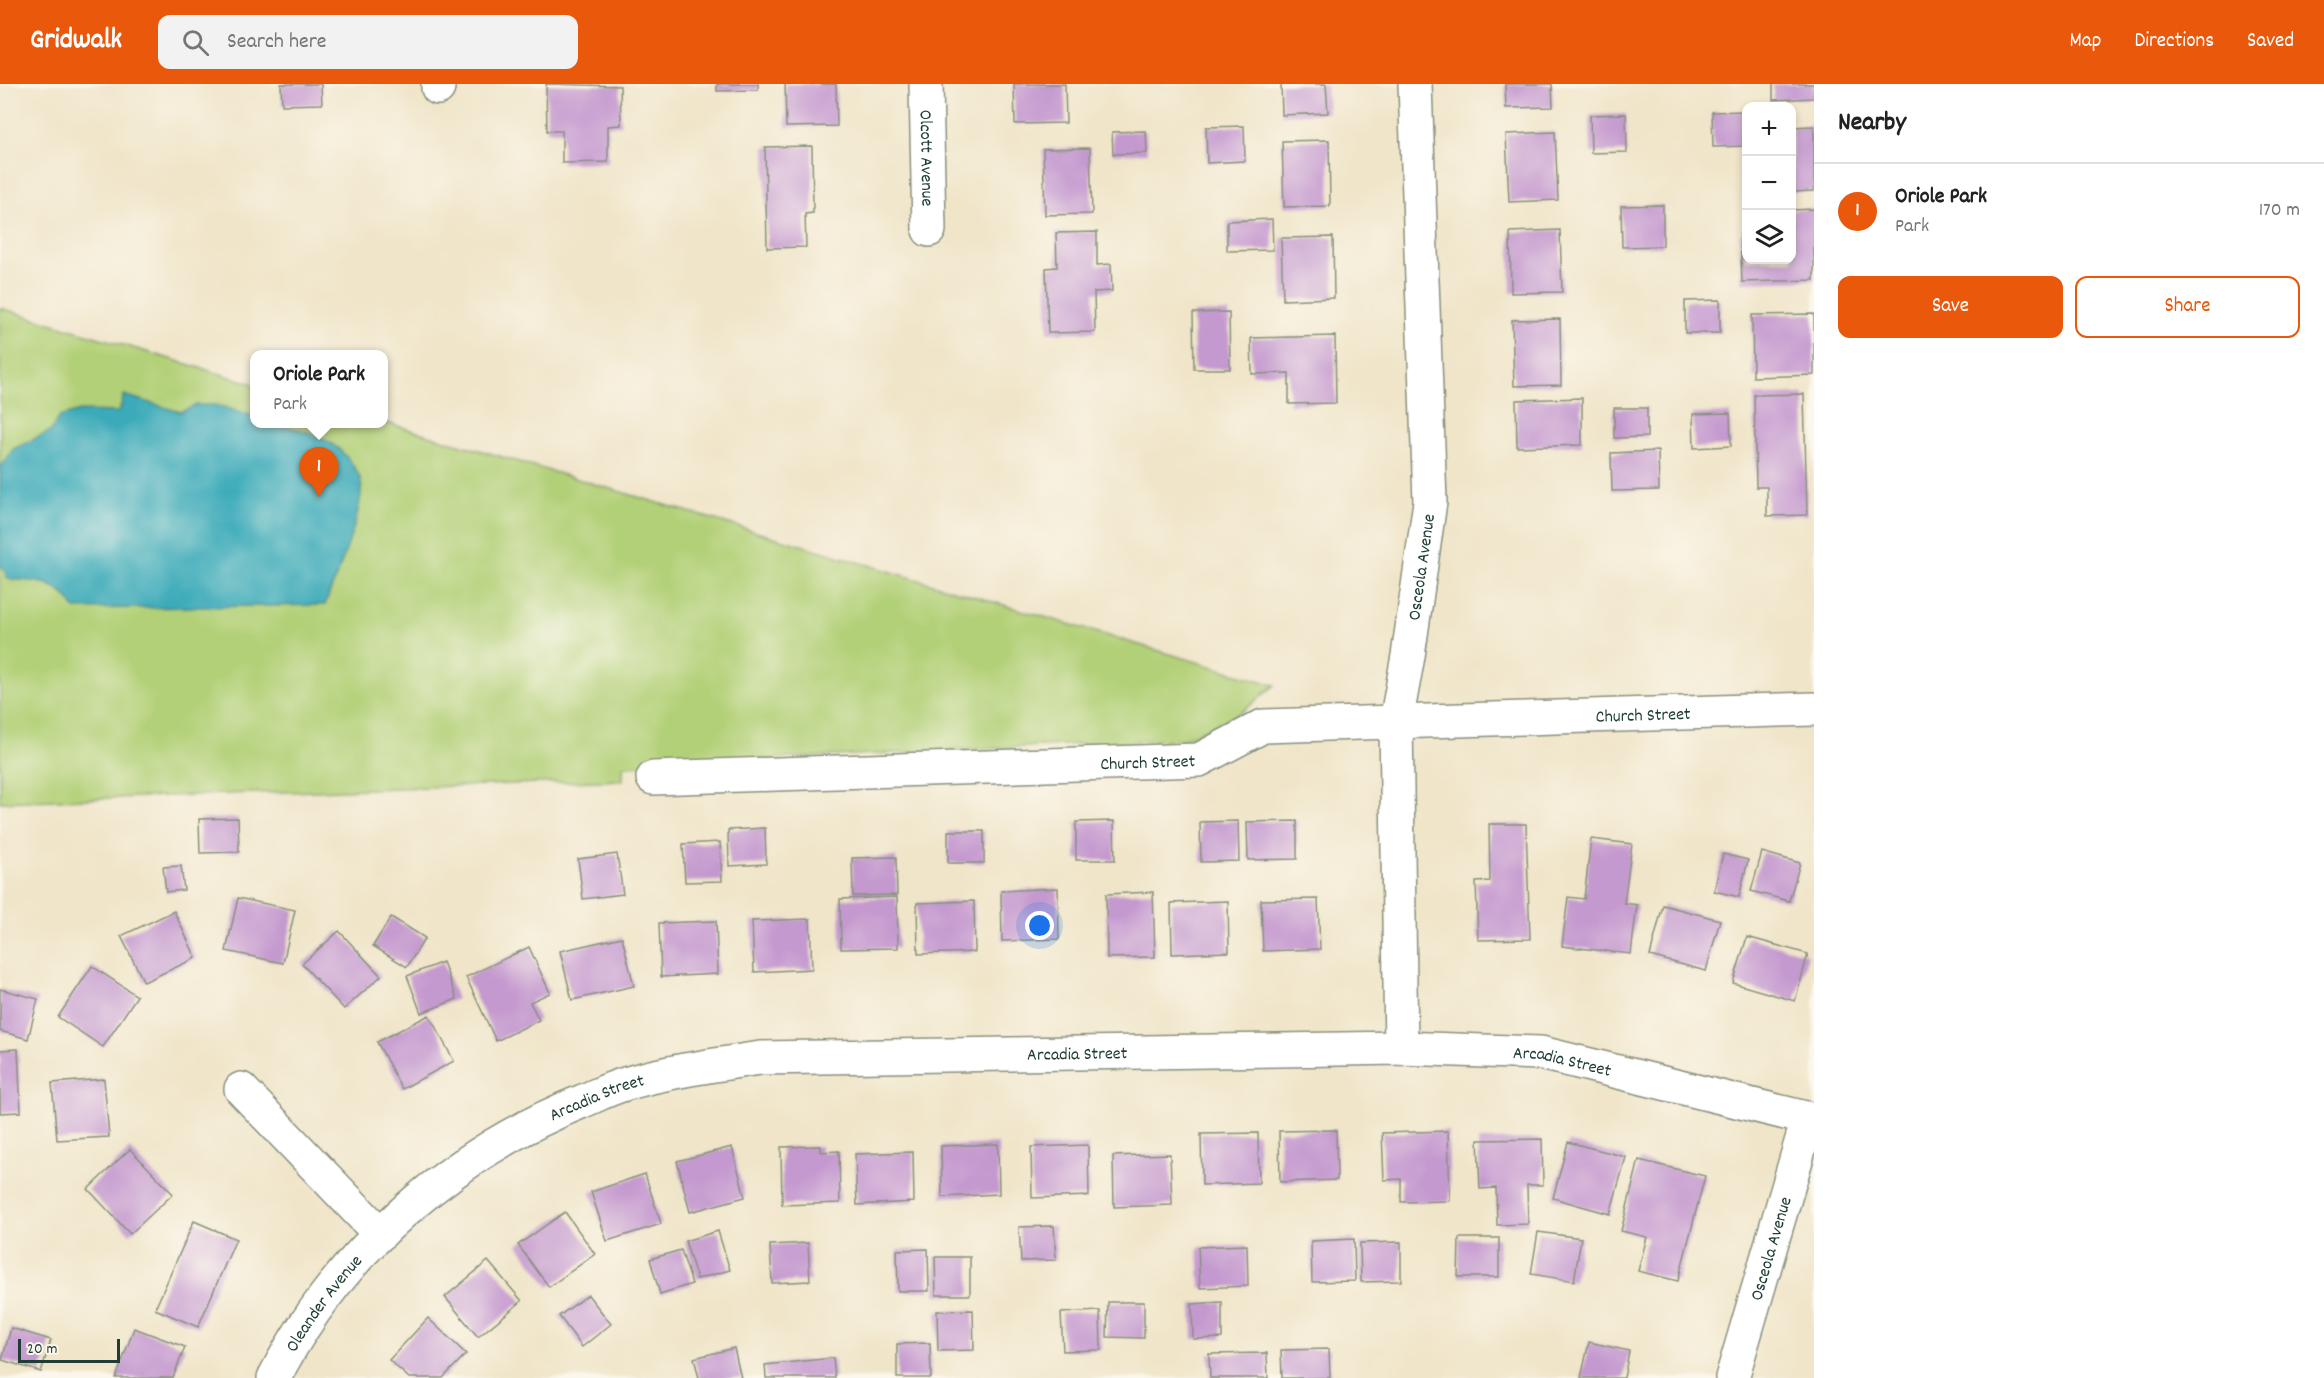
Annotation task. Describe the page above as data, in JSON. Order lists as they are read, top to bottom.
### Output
{
  "streets": {
    "street": [
      "Olcott Avenue",
      "Osceola Avenue",
      "Church Street",
      "Arcadia Street",
      "Oleander Avenue"
    ]
  },
  "crossings": [
    ["Osceola Avenue", "Church Street"],
    ["Osceola Avenue", "Arcadia Street"],
    ["Arcadia Street", "Oleander Avenue"]
  ],
  "scale_bar": "20 m",
  "page": {
    "header": "Gridwalk",
    "search": "Search here",
    "nav": ["Map", "Directions", "Saved"],
    "heading": "Nearby",
    "map_buttons": ["+", "−"],
    "list": [
      {
        "mark": "1",
        "name": "Oriole Park",
        "note": "Park",
        "value": "170 m"
      }
    ],
    "buttons": ["Save", "Share"],
    "popup": ["Oriole Park", "Park"],
    "pins": "1",
    "scale": "20 m"
  }
}
